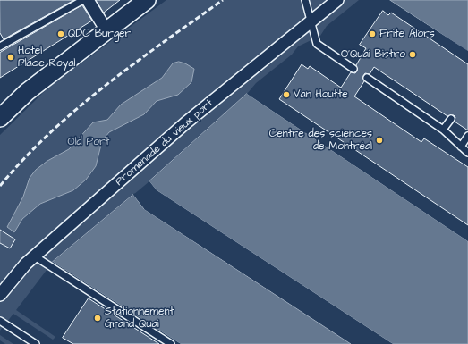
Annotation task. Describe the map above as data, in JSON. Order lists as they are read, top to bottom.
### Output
{
  "streets": {
    "street": ["Promenade du vieux port"]
  },
  "parks": ["Old Port"],
  "places": [
    "QDC Burger",
    "Frite Alors",
    "O'Quai Bistro",
    "Hotel Place Royal",
    "Van Houtte",
    "Centre des sciences de Montréal",
    "Stationnement Grand Quai"
  ]
}
